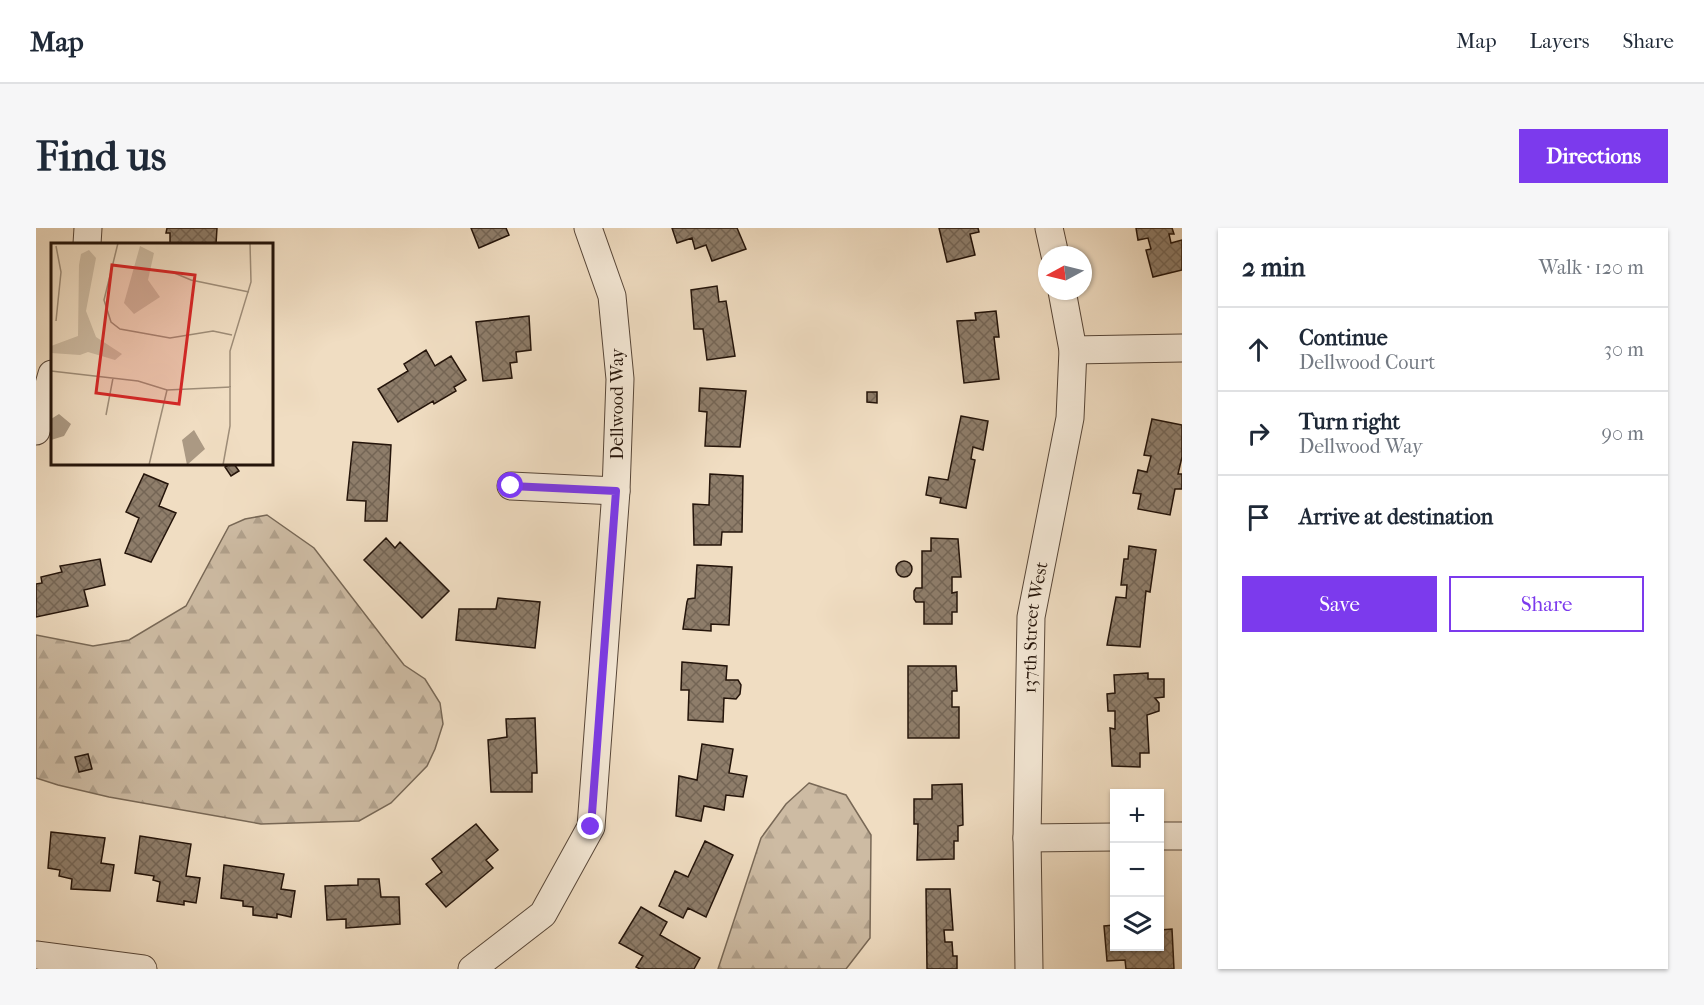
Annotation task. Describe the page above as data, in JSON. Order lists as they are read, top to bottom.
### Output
{
  "streets": {
    "street": ["Dellwood Way", "137th Street West"]
  },
  "north": "left",
  "page": {
    "header": "Map",
    "nav": ["Map", "Layers", "Share"],
    "buttons": [
      "Directions",
      ["Save", "Share"]
    ],
    "title": "Find us",
    "heading": ["2 min", "Walk · 120 m"],
    "list": [
      ["Continue", "Dellwood Court", "30 m"],
      ["Turn right", "Dellwood Way", "90 m"],
      "Arrive at destination"
    ],
    "map_buttons": ["+", "−"]
  }
}
